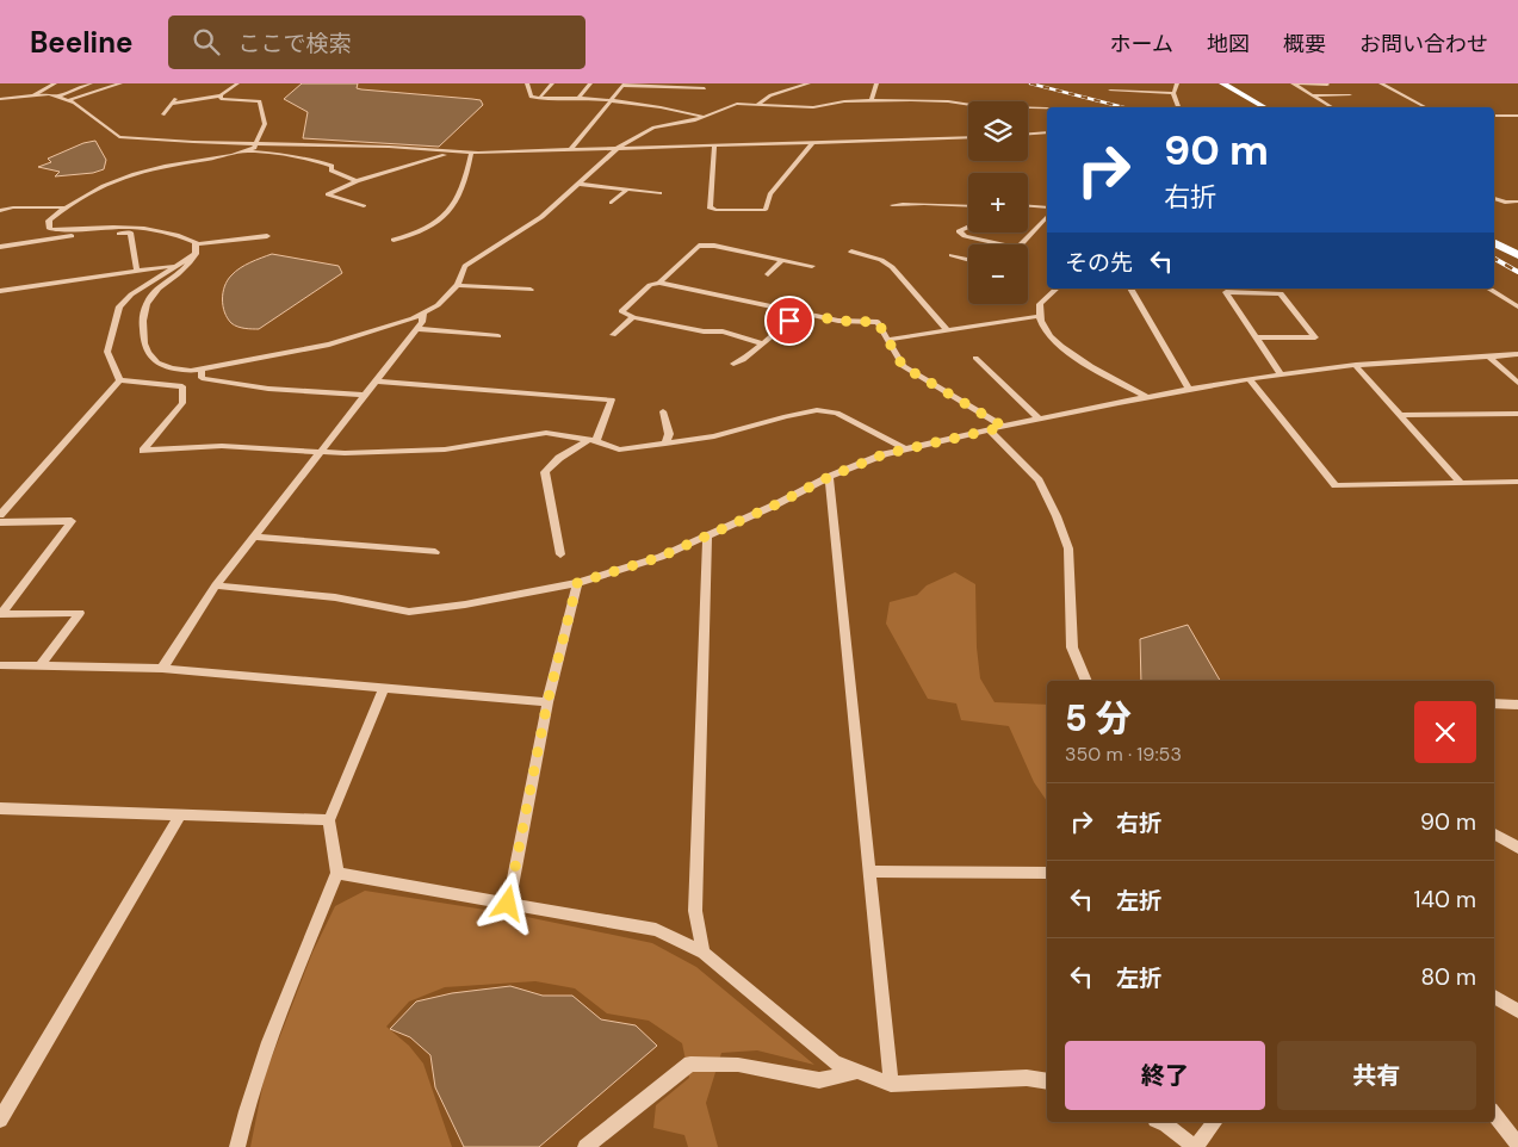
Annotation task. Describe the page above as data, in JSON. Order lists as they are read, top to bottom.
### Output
{
  "page": {
    "header": "Beeline",
    "search": "ここで検索",
    "nav": [
      "ホーム",
      "地図",
      "概要",
      "お問い合わせ"
    ],
    "map_buttons": ["+", "−"],
    "turn": ["90 m", "右折"],
    "then": "その先",
    "heading": ["5 分", "350 m · 19:53"],
    "list": [
      {
        "name": "右折",
        "value": "90 m"
      },
      {
        "name": "左折",
        "value": "140 m"
      },
      {
        "name": "左折",
        "value": "80 m"
      }
    ],
    "buttons": ["終了", "共有"]
  }
}
